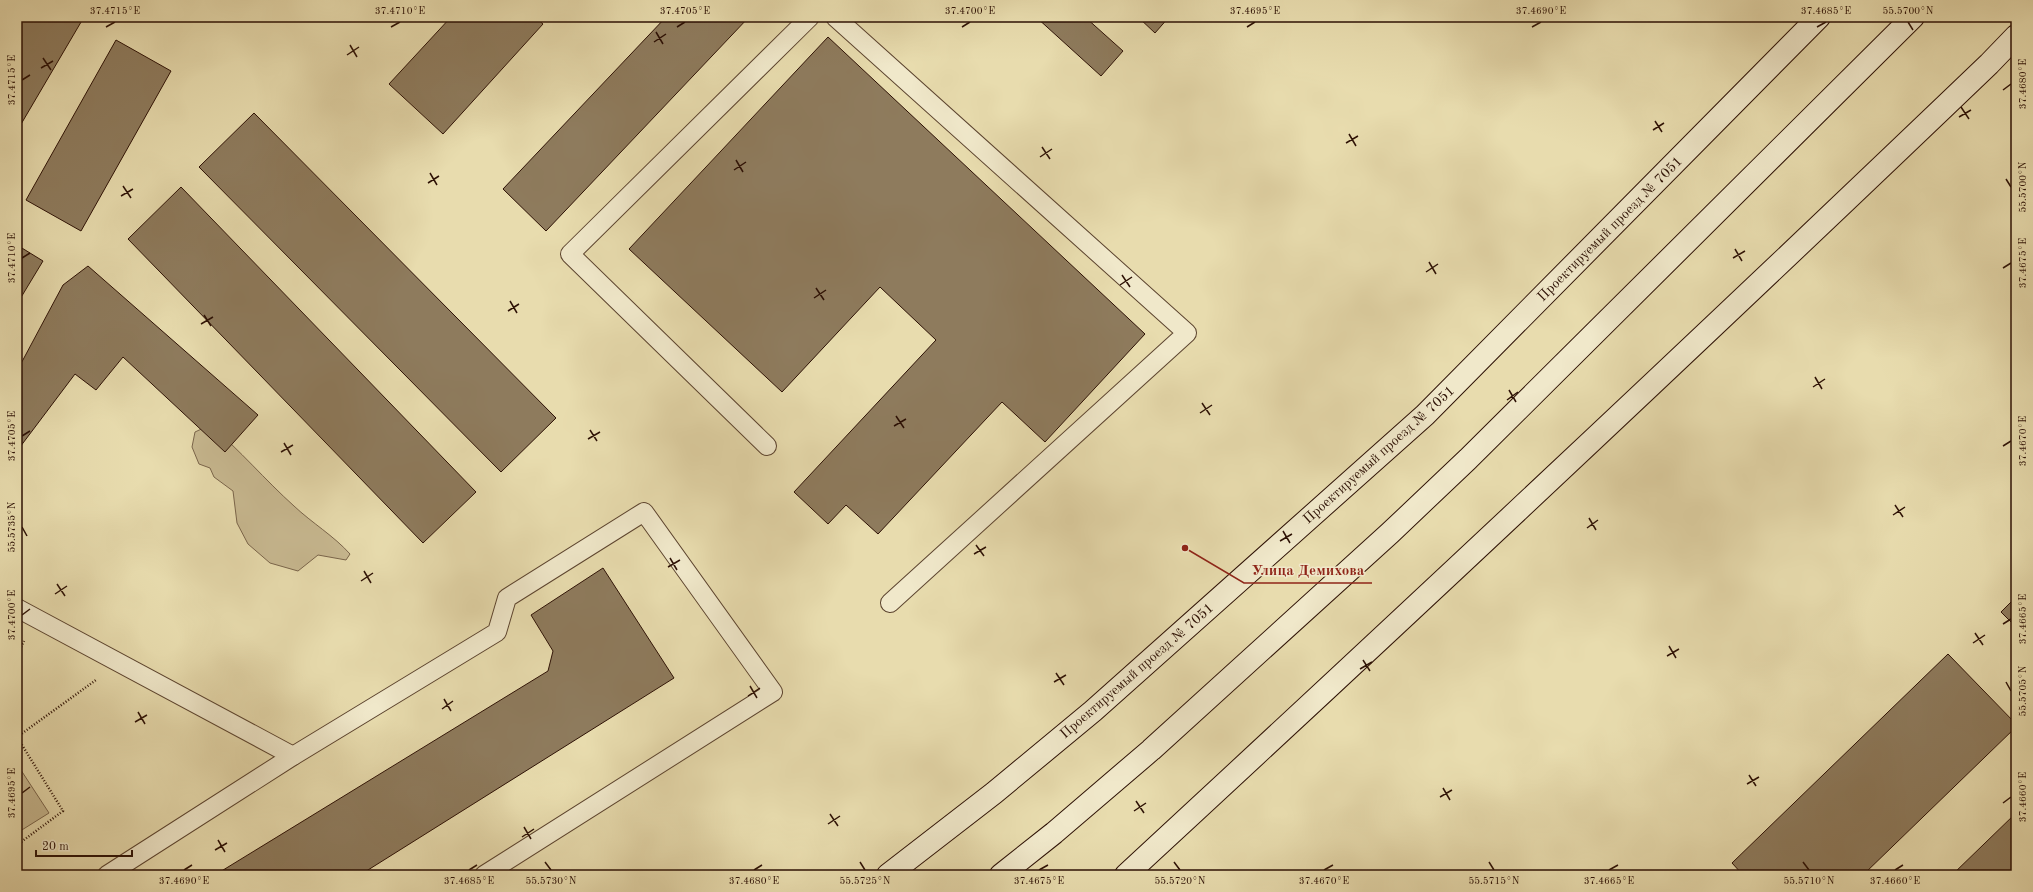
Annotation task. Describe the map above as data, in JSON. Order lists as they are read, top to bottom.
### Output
{
  "streets": {
    "main road": ["Проектируемый проезд № 7051"]
  },
  "places": ["Улица Демихова"],
  "scale_bar": "20 m",
  "coordinates": [
    "37.4715°E",
    "37.4710°E",
    "37.4705°E",
    "37.4700°E",
    "37.4695°E",
    "37.4690°E",
    "37.4685°E",
    "55.5700°N",
    "37.4680°E",
    "37.4675°E",
    "37.4670°E",
    "55.5735°N",
    "37.4665°E",
    "55.5705°N",
    "37.4660°E",
    "55.5730°N",
    "55.5725°N",
    "55.5720°N",
    "55.5715°N",
    "55.5710°N"
  ]
}
